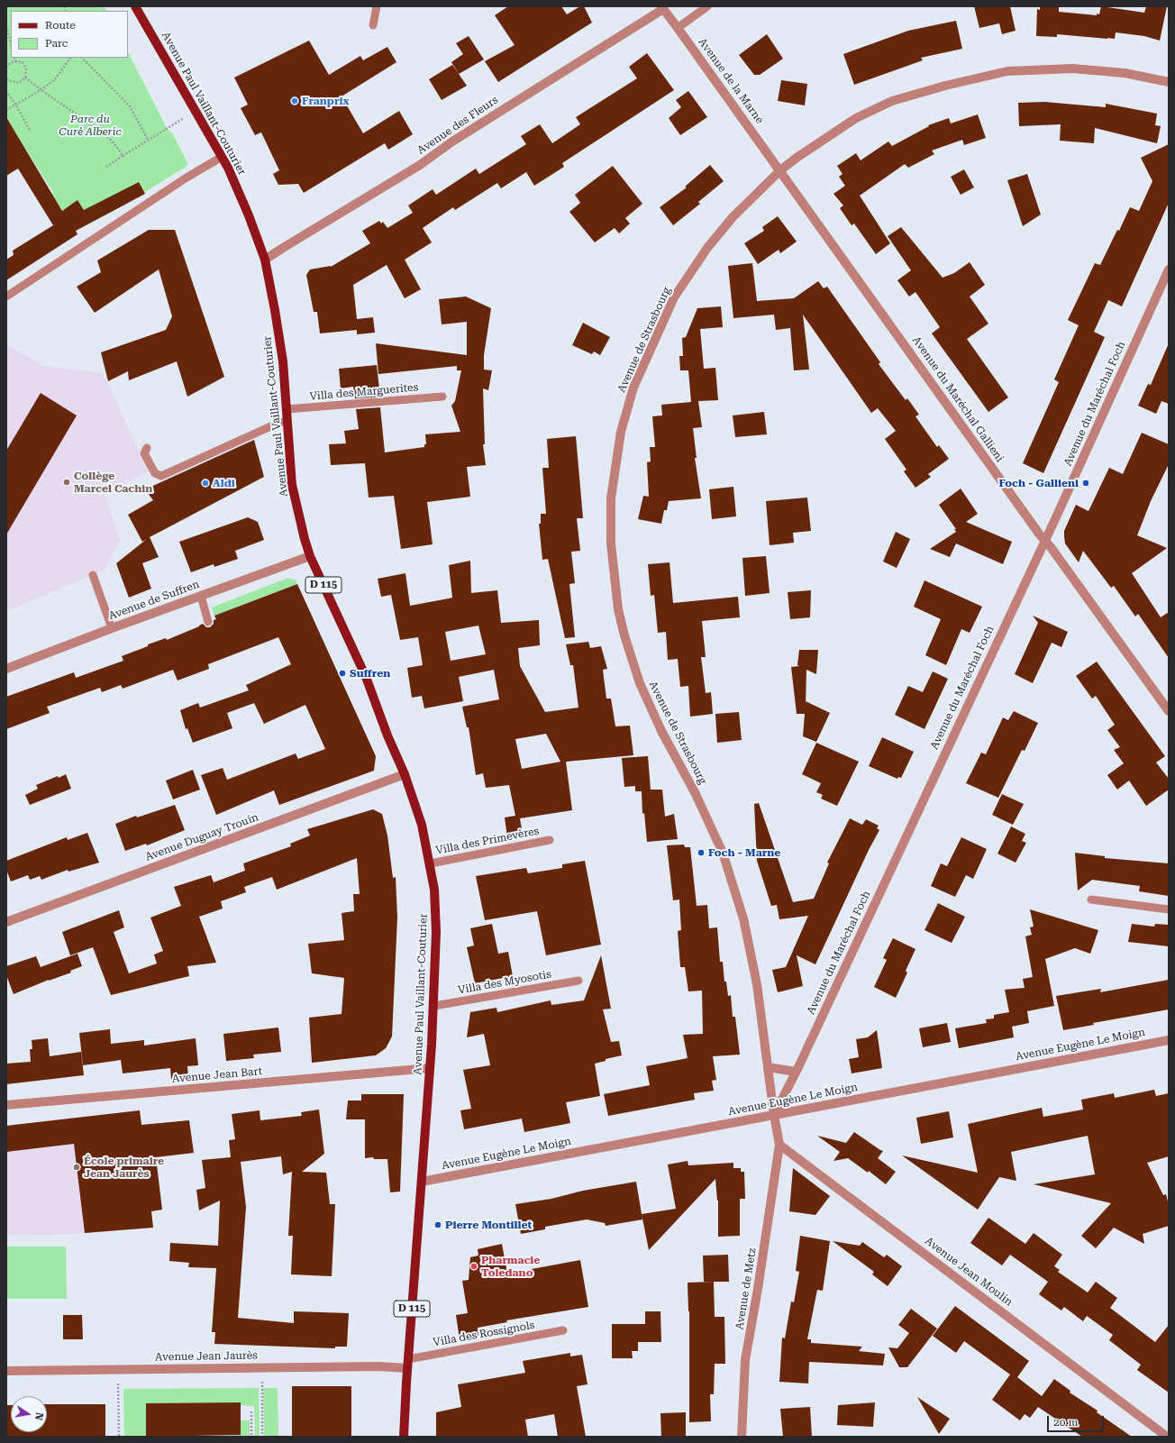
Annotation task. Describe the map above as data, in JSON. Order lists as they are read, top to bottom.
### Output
{
  "streets": {
    "main road": ["Avenue Paul Vaillant-Couturier", "D 115"],
    "street": [
      "Avenue de la Marne",
      "Avenue des Fleurs",
      "Avenue de Strasbourg",
      "Avenue du Maréchal Gallieni",
      "Avenue du Maréchal Foch",
      "Avenue de Suffren",
      "Avenue Duguay Trouin",
      "Avenue Eugène Le Moign",
      "Avenue Jean Bart",
      "Avenue Jean Moulin",
      "Avenue de Metz",
      "Avenue Jean Jaurès"
    ],
    "lane": [
      "Villa des Marguerites",
      "Villa des Primevères",
      "Villa des Myosotis",
      "Villa des Rossignols"
    ]
  },
  "crossings": [
    ["Avenue de la Marne", "Avenue des Fleurs"],
    ["Avenue de la Marne", "Avenue de Strasbourg"],
    ["Avenue de la Marne", "Avenue du Maréchal Gallieni"],
    ["Avenue Paul Vaillant-Couturier", "Avenue des Fleurs"],
    ["Avenue Paul Vaillant-Couturier", "Villa des Marguerites"],
    ["Avenue Paul Vaillant-Couturier", "Avenue de Suffren"],
    ["Avenue Paul Vaillant-Couturier", "Avenue Duguay Trouin"],
    ["Avenue Paul Vaillant-Couturier", "Villa des Primevères"],
    ["Avenue Paul Vaillant-Couturier", "Villa des Myosotis"],
    ["Avenue Paul Vaillant-Couturier", "Avenue Eugène Le Moign"],
    ["Avenue Paul Vaillant-Couturier", "Avenue Jean Bart"],
    ["Avenue Paul Vaillant-Couturier", "Villa des Rossignols"],
    ["Avenue Paul Vaillant-Couturier", "Avenue Jean Jaurès"],
    ["Avenue de Strasbourg", "Avenue du Maréchal Gallieni"],
    ["Avenue de Strasbourg", "Avenue du Maréchal Foch"],
    ["Avenue de Strasbourg", "Avenue Eugène Le Moign"],
    ["Avenue du Maréchal Gallieni", "Avenue du Maréchal Foch"],
    ["Avenue du Maréchal Foch", "Avenue Eugène Le Moign"],
    ["Avenue Jean Moulin", "Avenue de Metz"]
  ],
  "parks": ["Parc du Curé Alberic"],
  "places": [
    "Franprix",
    "Collège Marcel Cachin",
    "Aldi",
    "Foch - Gallieni",
    "Suffren",
    "Foch - Marne",
    "École primaire Jean Jaurès",
    "Pierre Montillet",
    "Pharmacie Toledano"
  ],
  "legend": ["Route", "Parc"],
  "scale_bar": "20 m",
  "north": "right"
}
